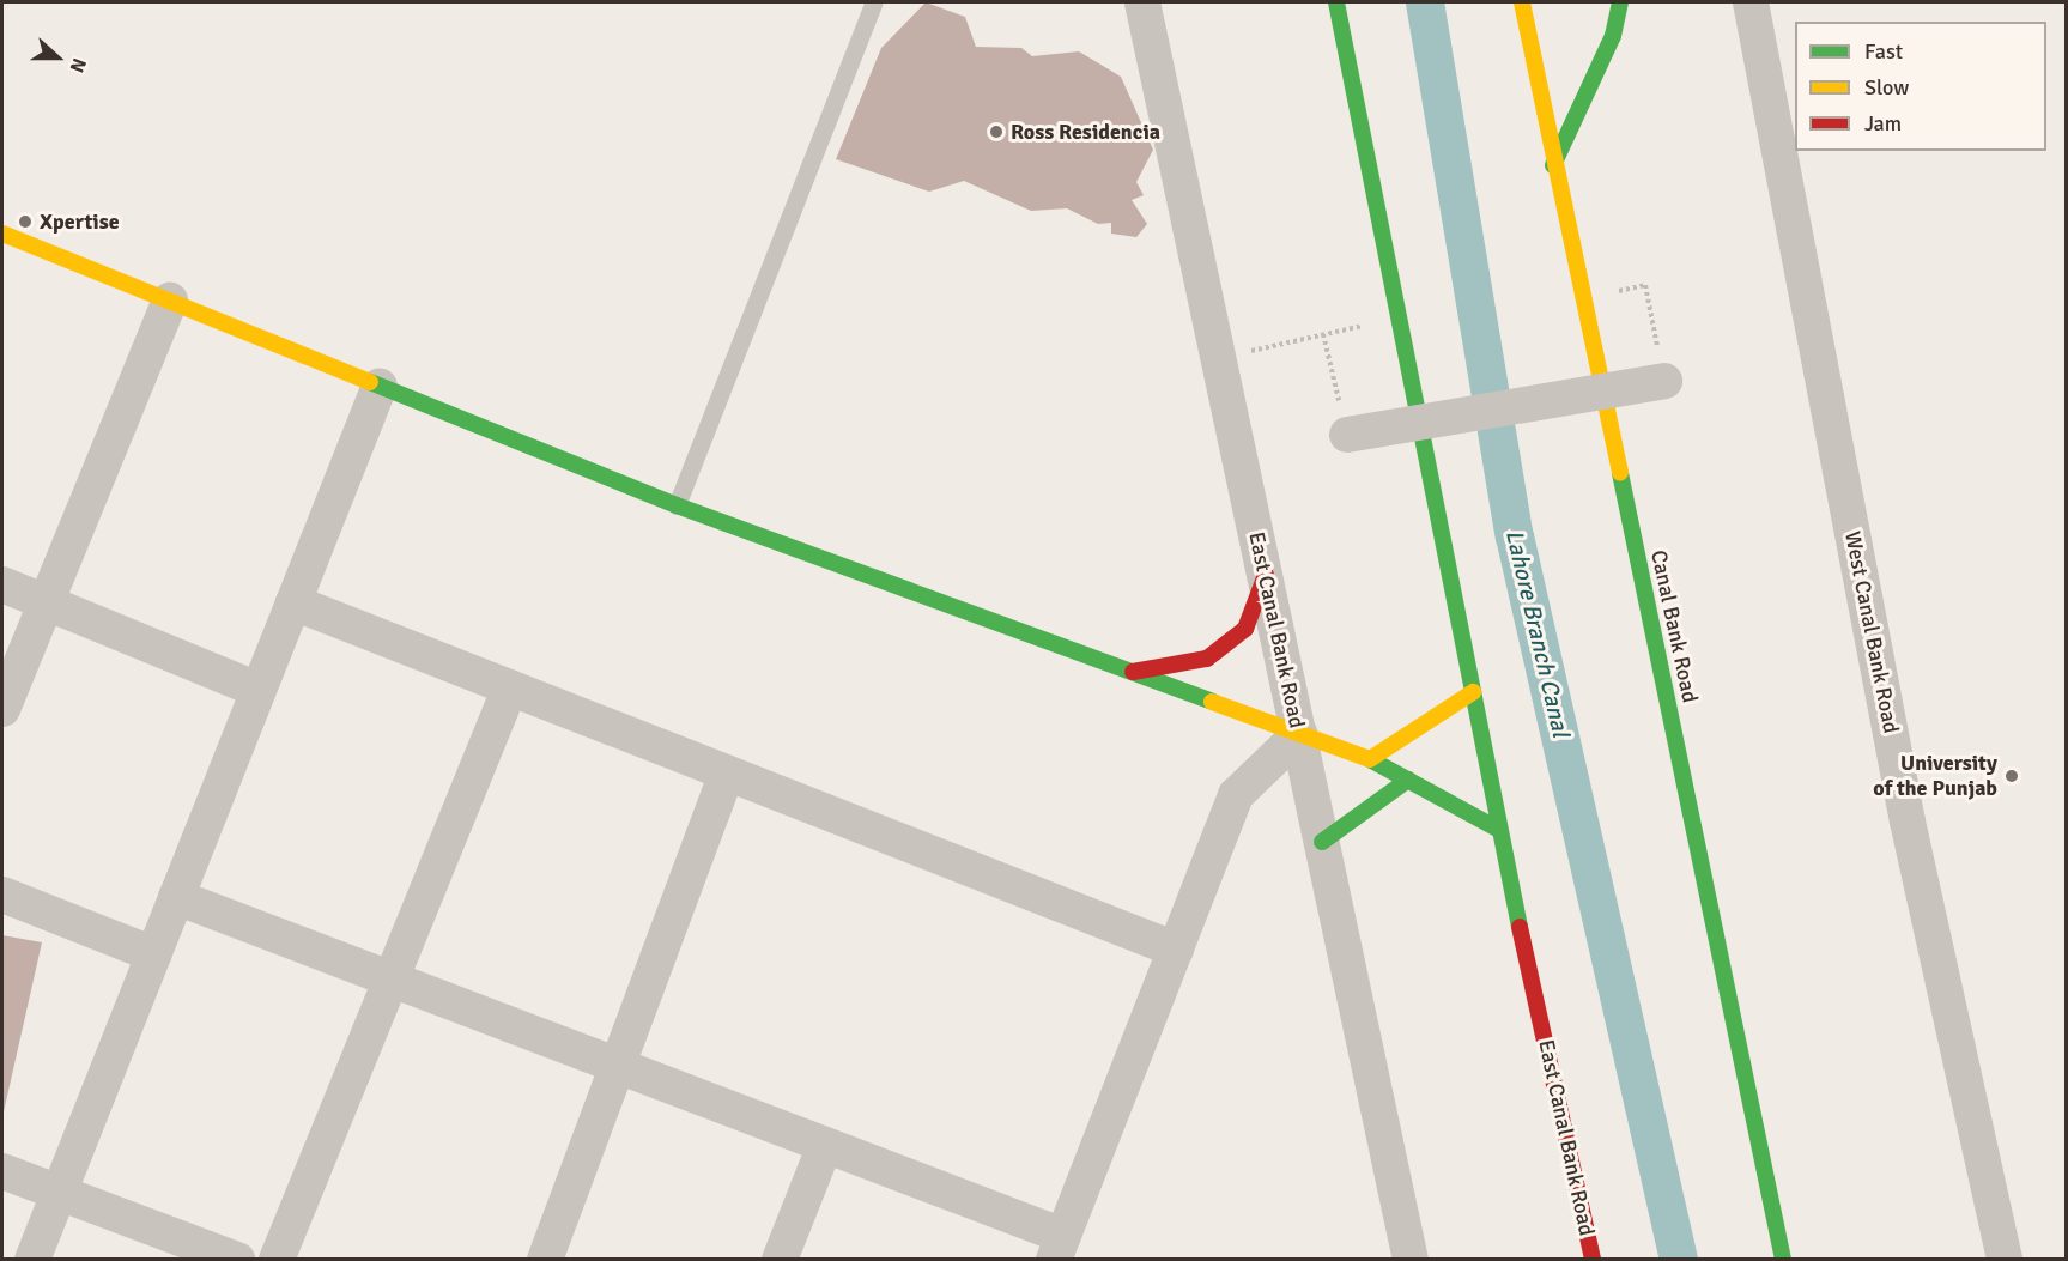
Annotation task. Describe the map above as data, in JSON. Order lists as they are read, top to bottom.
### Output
{
  "streets": {
    "main road": ["Canal Bank Road", "East Canal Bank Road"],
    "street": ["West Canal Bank Road"]
  },
  "water": ["Lahore Branch Canal"],
  "places": ["Ross Residencia", "Xpertise", "University of the Punjab"],
  "legend": ["Fast", "Slow", "Jam"],
  "north": "right"
}
